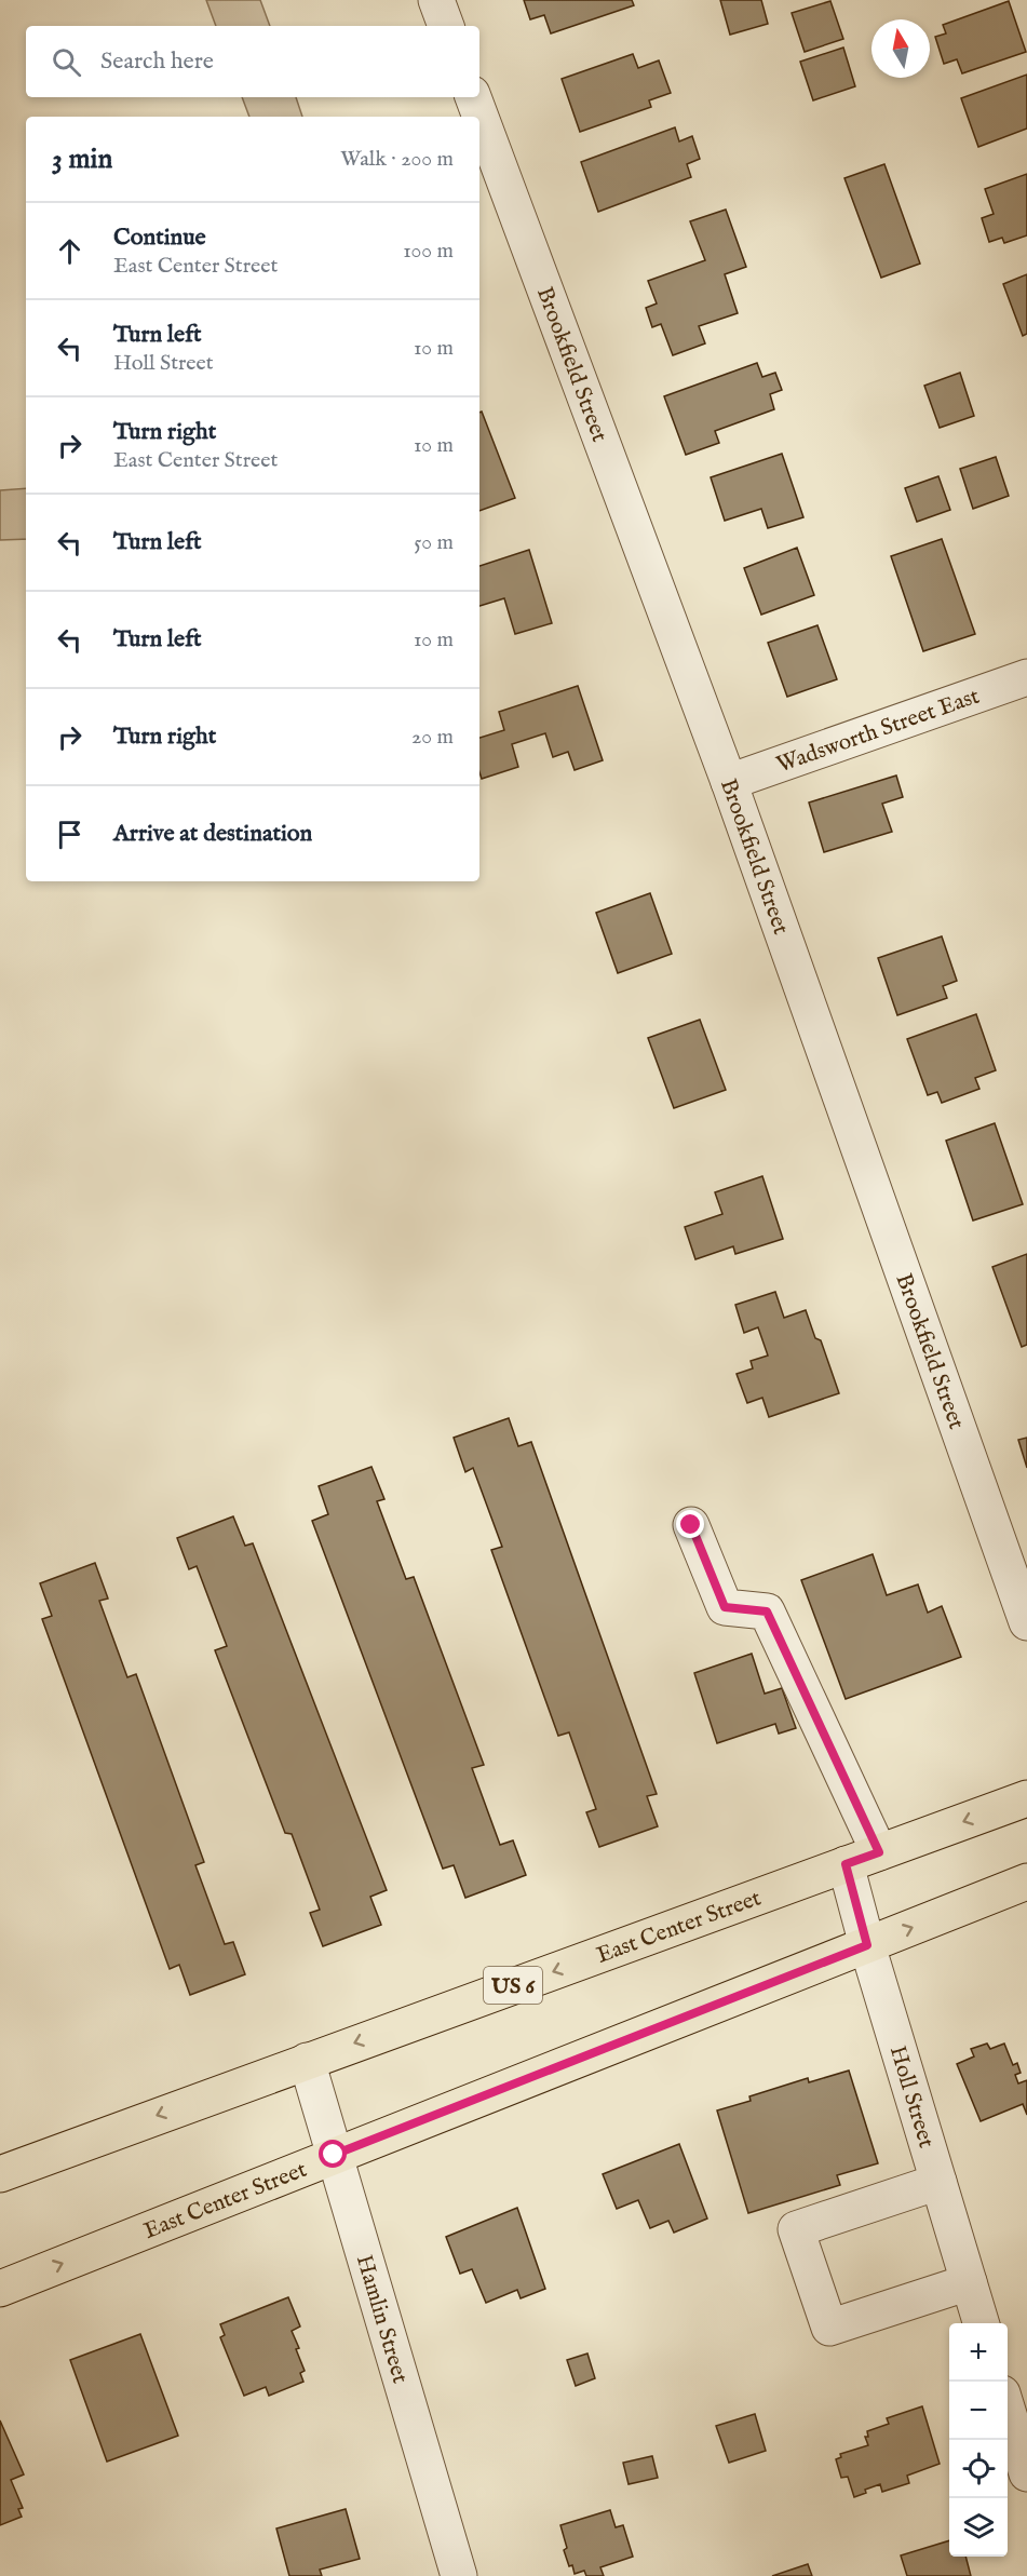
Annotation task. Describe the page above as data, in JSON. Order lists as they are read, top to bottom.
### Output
{
  "streets": {
    "main road": ["East Center Street", "US 6"],
    "street": [
      "Brookfield Street",
      "Wadsworth Street East",
      "Holl Street",
      "Hamlin Street"
    ]
  },
  "crossings": [
    ["Brookfield Street", "Wadsworth Street East"],
    ["East Center Street", "Holl Street"],
    ["East Center Street", "Hamlin Street"]
  ],
  "north": "top",
  "page": {
    "search": "Search here",
    "heading": ["3 min", "Walk · 200 m"],
    "list": [
      ["Continue", "East Center Street", "100 m"],
      ["Turn left", "Holl Street", "10 m"],
      ["Turn right", "East Center Street", "10 m"],
      ["Turn left", "50 m"],
      ["Turn left", "10 m"],
      ["Turn right", "20 m"],
      "Arrive at destination"
    ],
    "map_buttons": ["+", "−"]
  }
}
